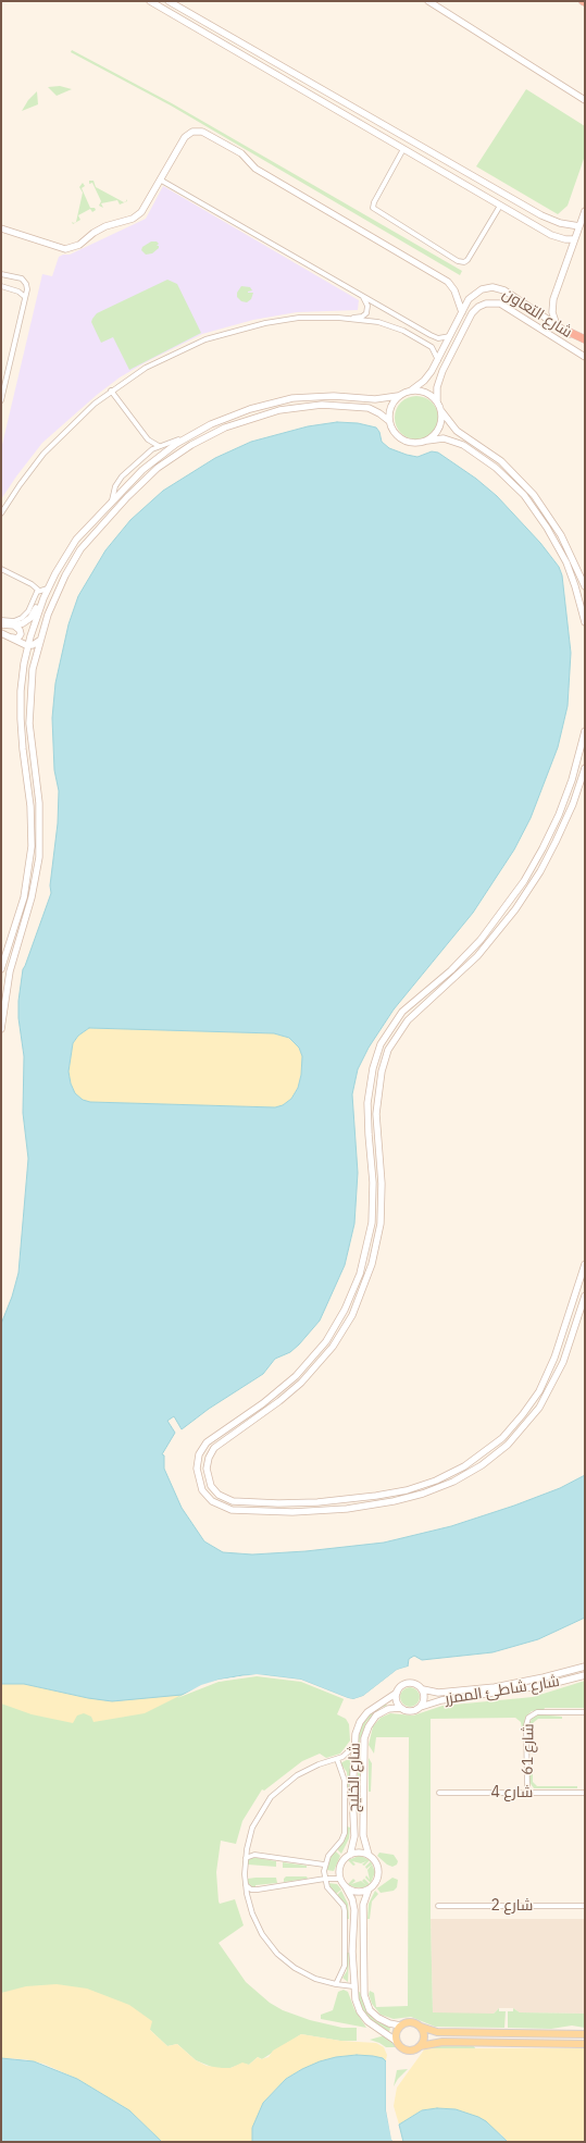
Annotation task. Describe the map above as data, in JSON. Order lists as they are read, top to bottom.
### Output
{
  "streets": {
    "street": [
      "شارع التعاون",
      "شارع شاطئ الممزر",
      "شارع 61",
      "شارع الخليج",
      "شارع 4",
      "شارع 2"
    ]
  },
  "crossings": [
    ["شارع شاطئ الممزر", "شارع الخليج"],
    ["شارع 61", "شارع 4"]
  ]
}
